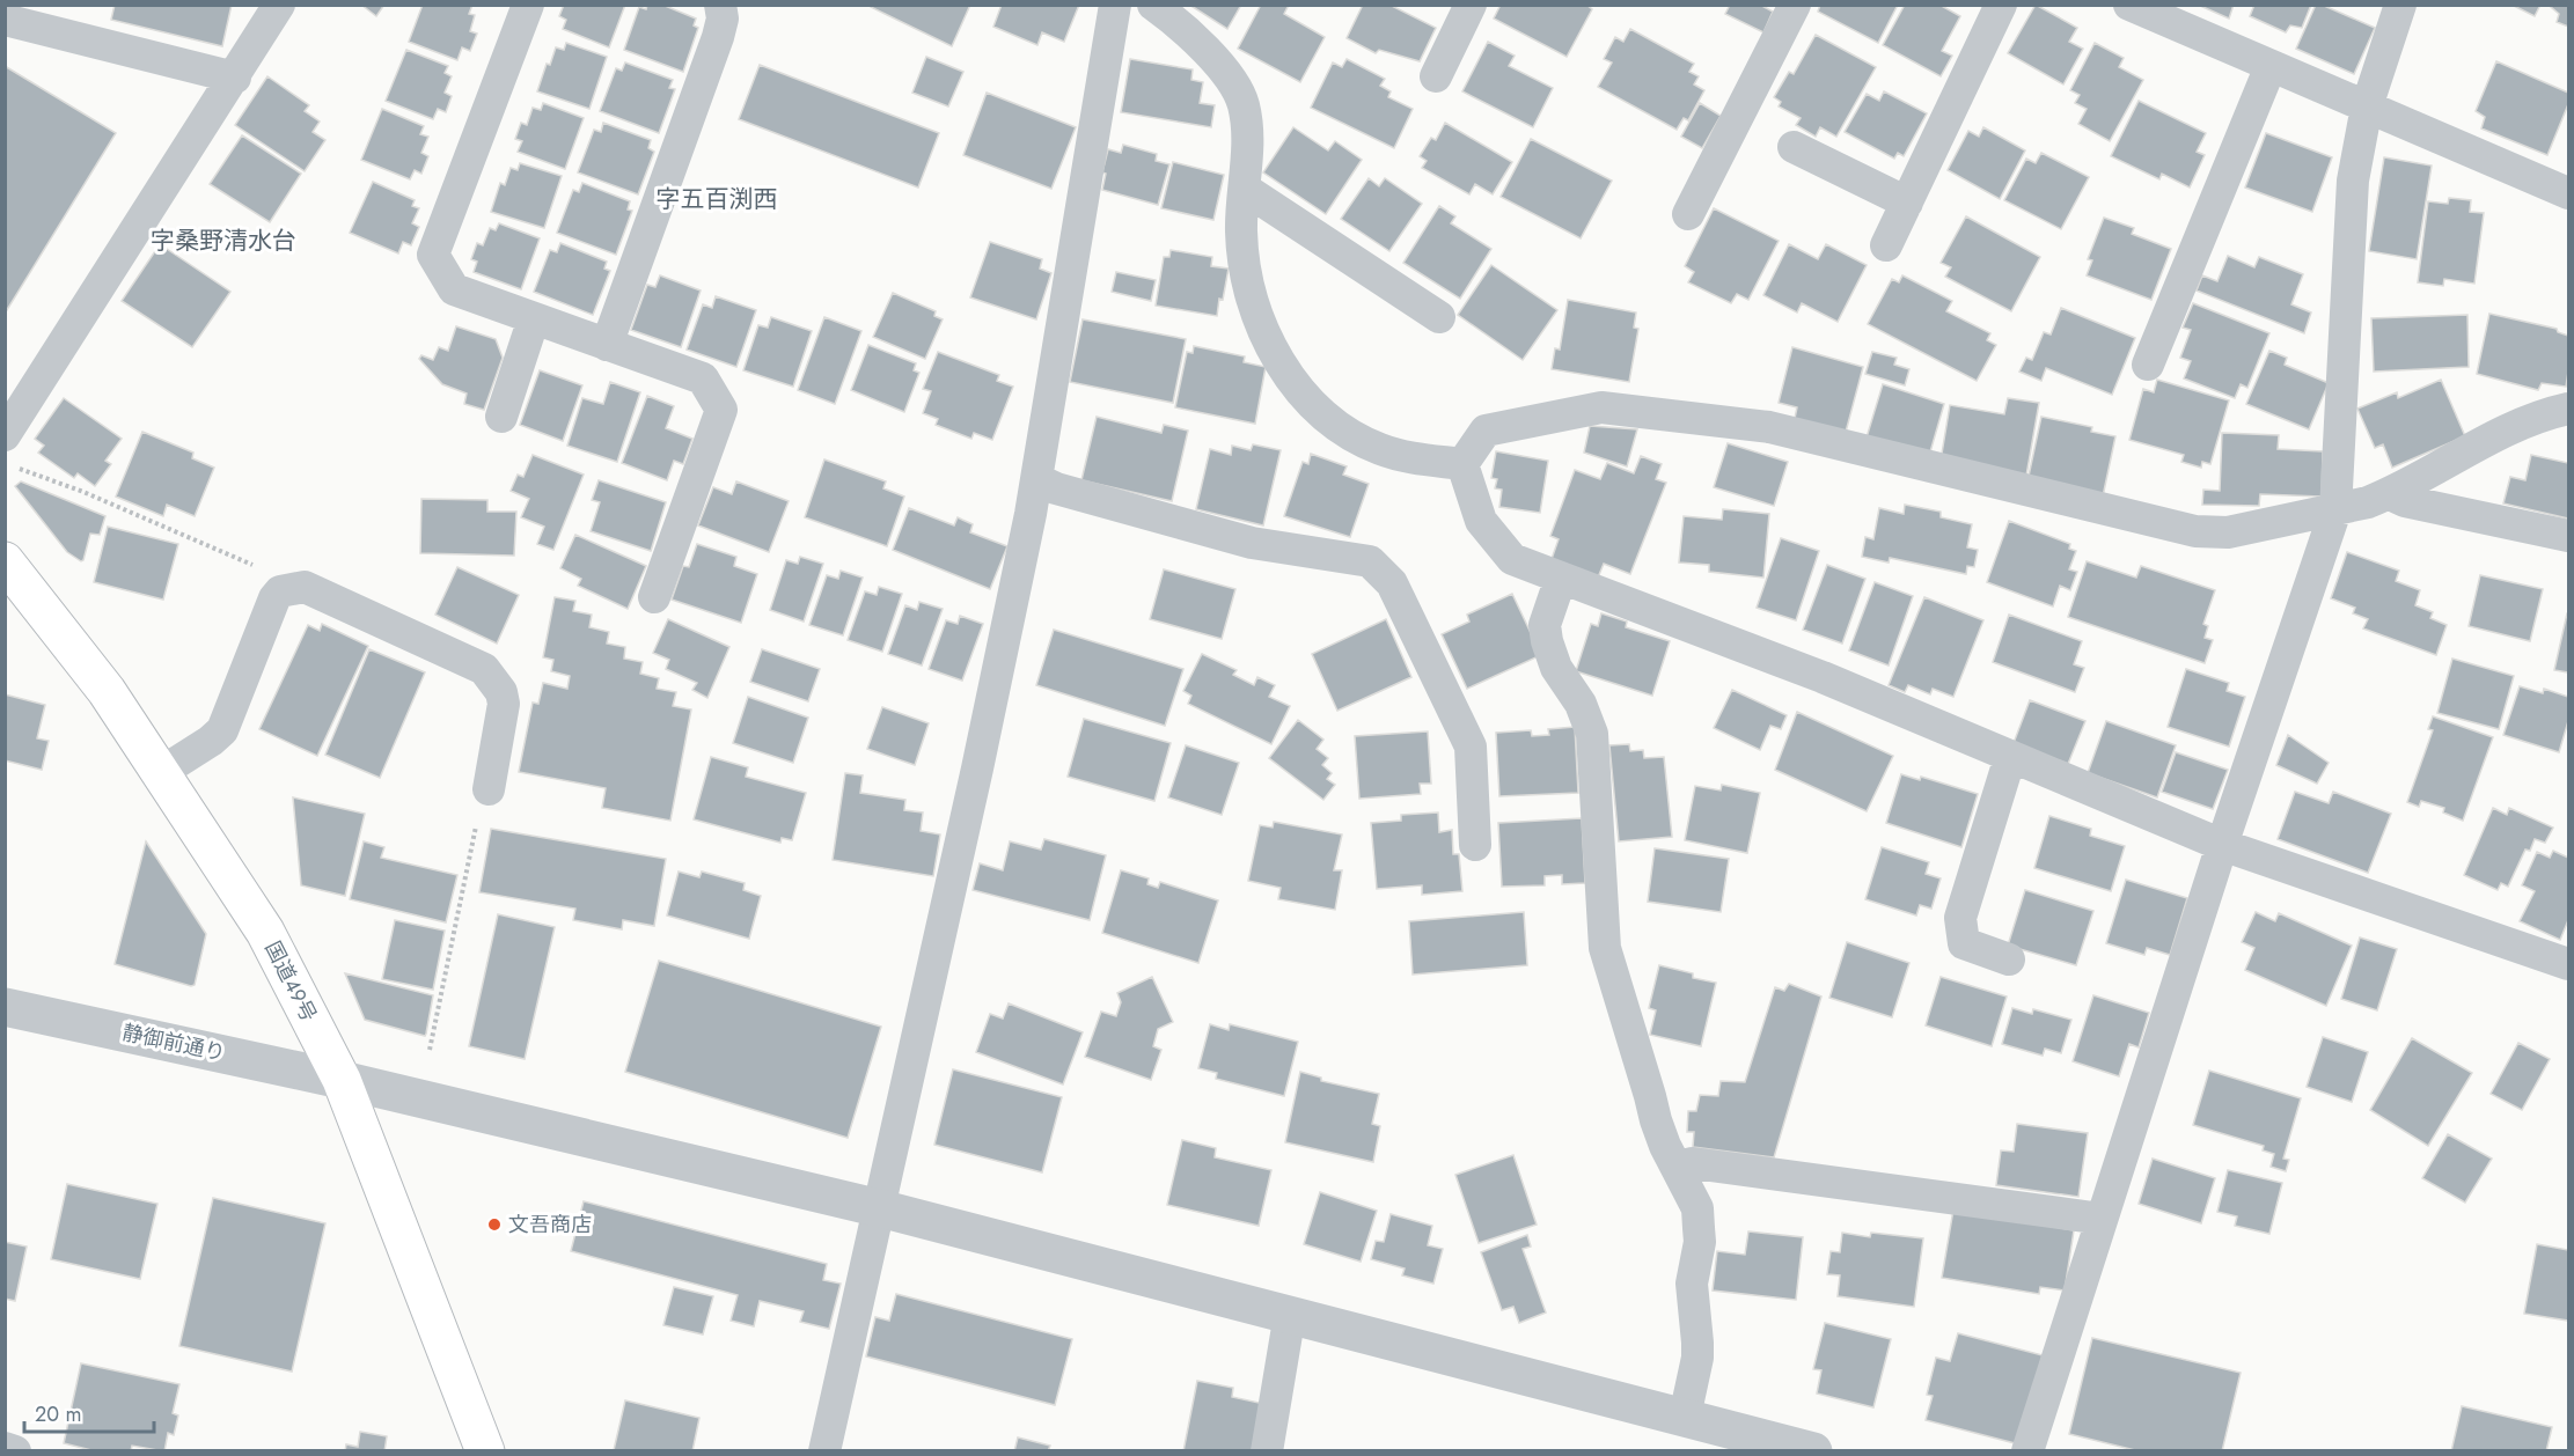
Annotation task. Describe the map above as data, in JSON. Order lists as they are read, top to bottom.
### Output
{
  "streets": {
    "highway": ["国道49号"],
    "street": ["静御前通り"]
  },
  "crossings": [
    ["国道49号", "静御前通り"]
  ],
  "districts": ["字五百渕西", "字桑野清水台"],
  "places": ["文吾商店"],
  "scale_bar": "20 m"
}
